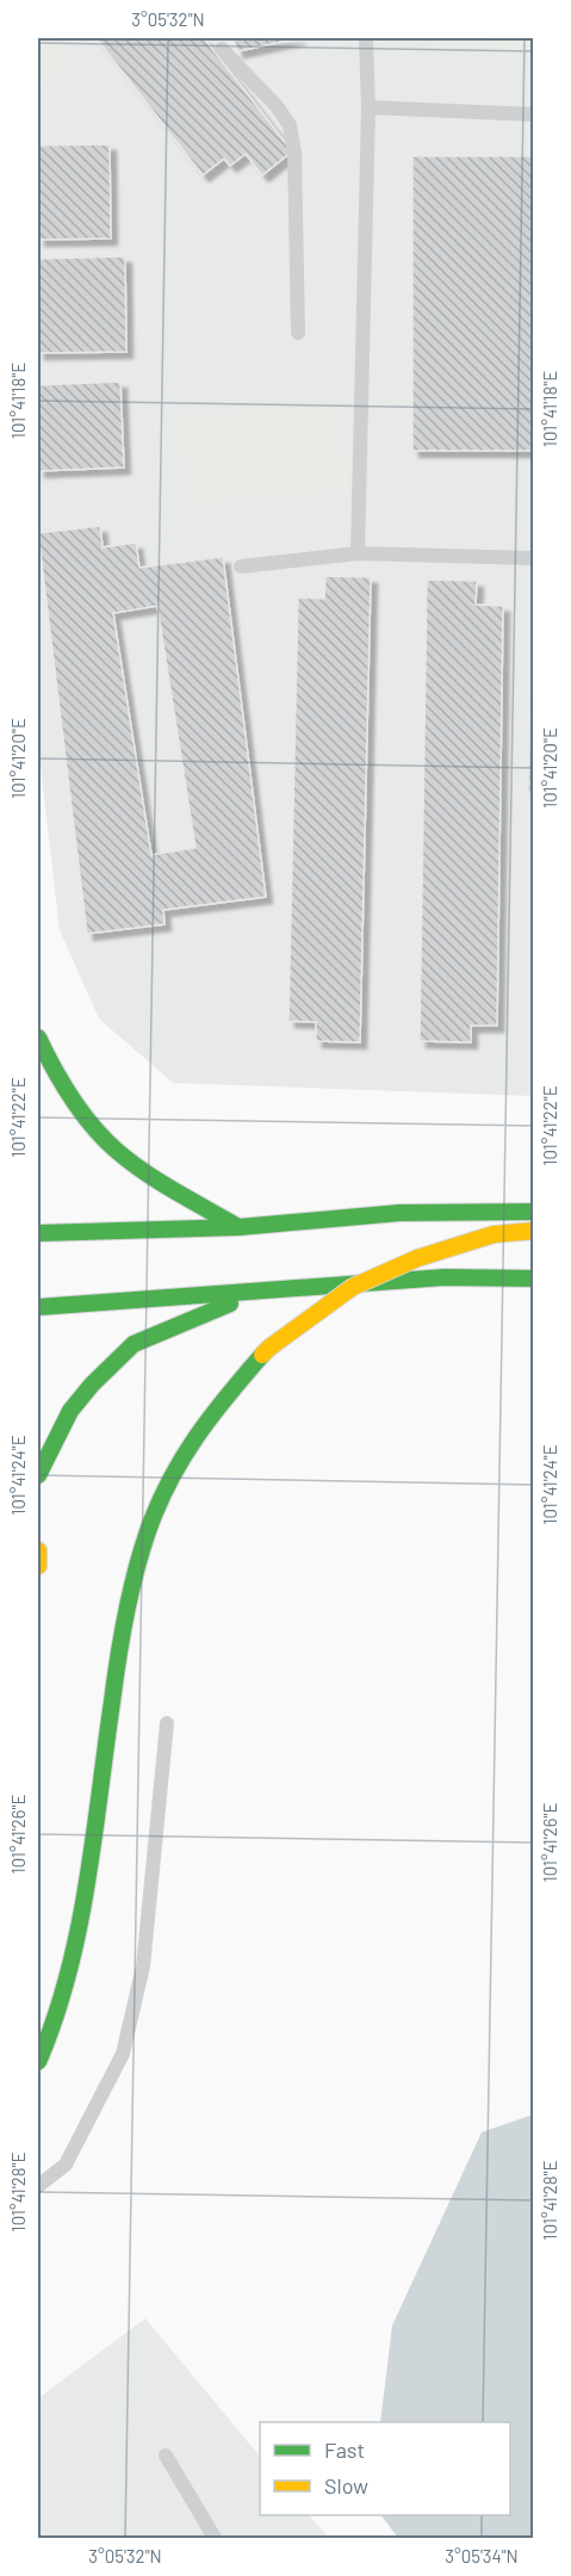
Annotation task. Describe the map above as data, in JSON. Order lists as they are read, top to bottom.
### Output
{
  "legend": ["Fast", "Slow"],
  "coordinates": [
    "3°05'32\"N",
    "101°41'18\"E",
    "101°41'20\"E",
    "101°41'22\"E",
    "101°41'24\"E",
    "101°41'26\"E",
    "101°41'28\"E",
    "3°05'34\"N"
  ]
}
